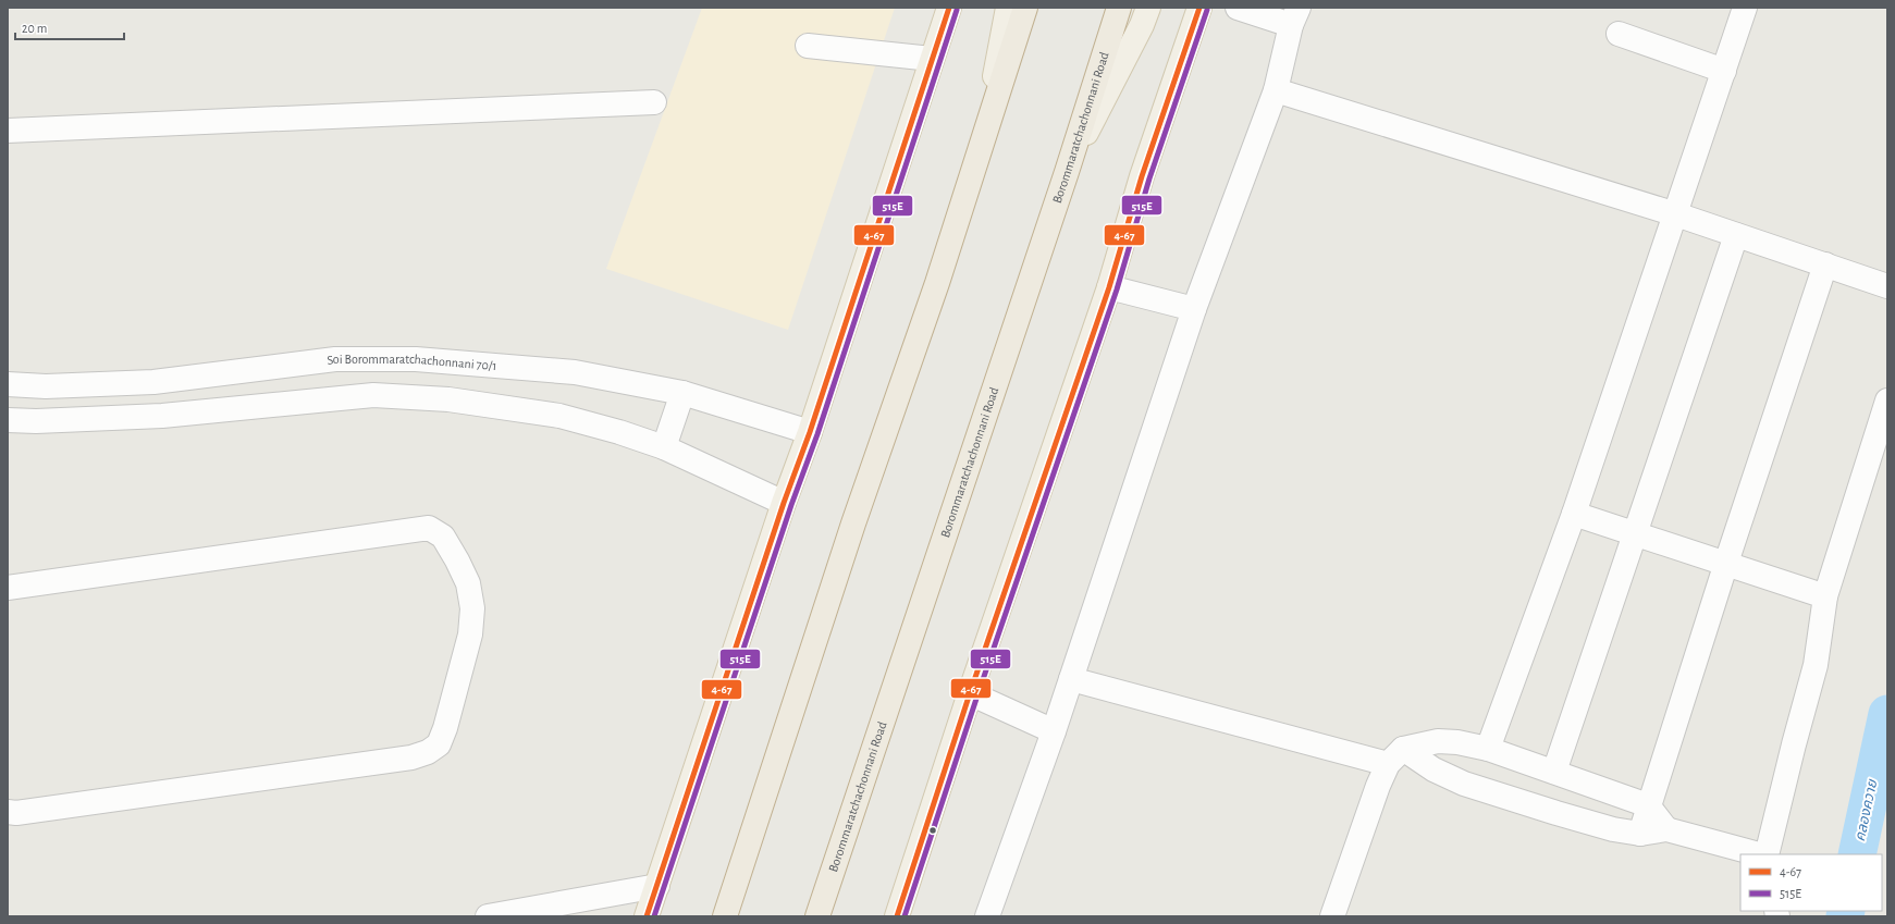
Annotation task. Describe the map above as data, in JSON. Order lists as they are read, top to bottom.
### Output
{
  "streets": {
    "highway": ["Borommaratchachonnani Road"],
    "street": ["Soi Borommaratchachonnani 70/1"]
  },
  "water": ["คลองควาย"],
  "lines": ["transit line 4-67", "transit line 515E"],
  "legend": ["4-67", "515E"],
  "scale_bar": "20 m"
}
